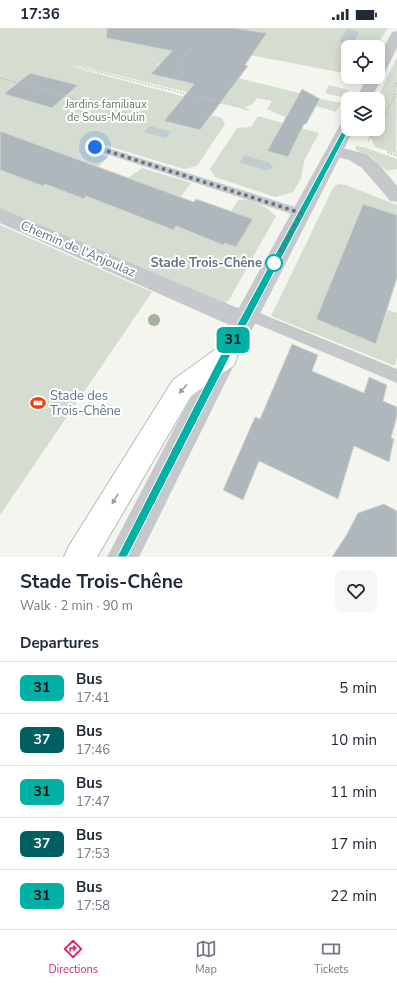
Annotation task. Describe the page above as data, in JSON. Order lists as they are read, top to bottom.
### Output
{
  "streets": {
    "street": ["Chemin de l'Anjoulaz"]
  },
  "parks": ["Jardins familiaux de Sous-Moulin"],
  "places": {
    "other": ["Stade Trois-Chêne"],
    "sports": ["Stade des Trois-Chêne"]
  },
  "lines": ["bus line 31"],
  "page": {
    "status": "17:36",
    "on_map": "31",
    "heading": [
      ["Stade Trois-Chêne", "Walk · 2 min · 90 m"],
      "Departures"
    ],
    "list": [
      {
        "mark": "31",
        "name": "Bus",
        "note": "17:41",
        "value": "5 min"
      },
      {
        "mark": "37",
        "name": "Bus",
        "note": "17:46",
        "value": "10 min"
      },
      {
        "mark": "31",
        "name": "Bus",
        "note": "17:47",
        "value": "11 min"
      },
      {
        "mark": "37",
        "name": "Bus",
        "note": "17:53",
        "value": "17 min"
      },
      {
        "mark": "31",
        "name": "Bus",
        "note": "17:58",
        "value": "22 min"
      }
    ],
    "tabs": ["Directions", "Map", "Tickets"]
  }
}
